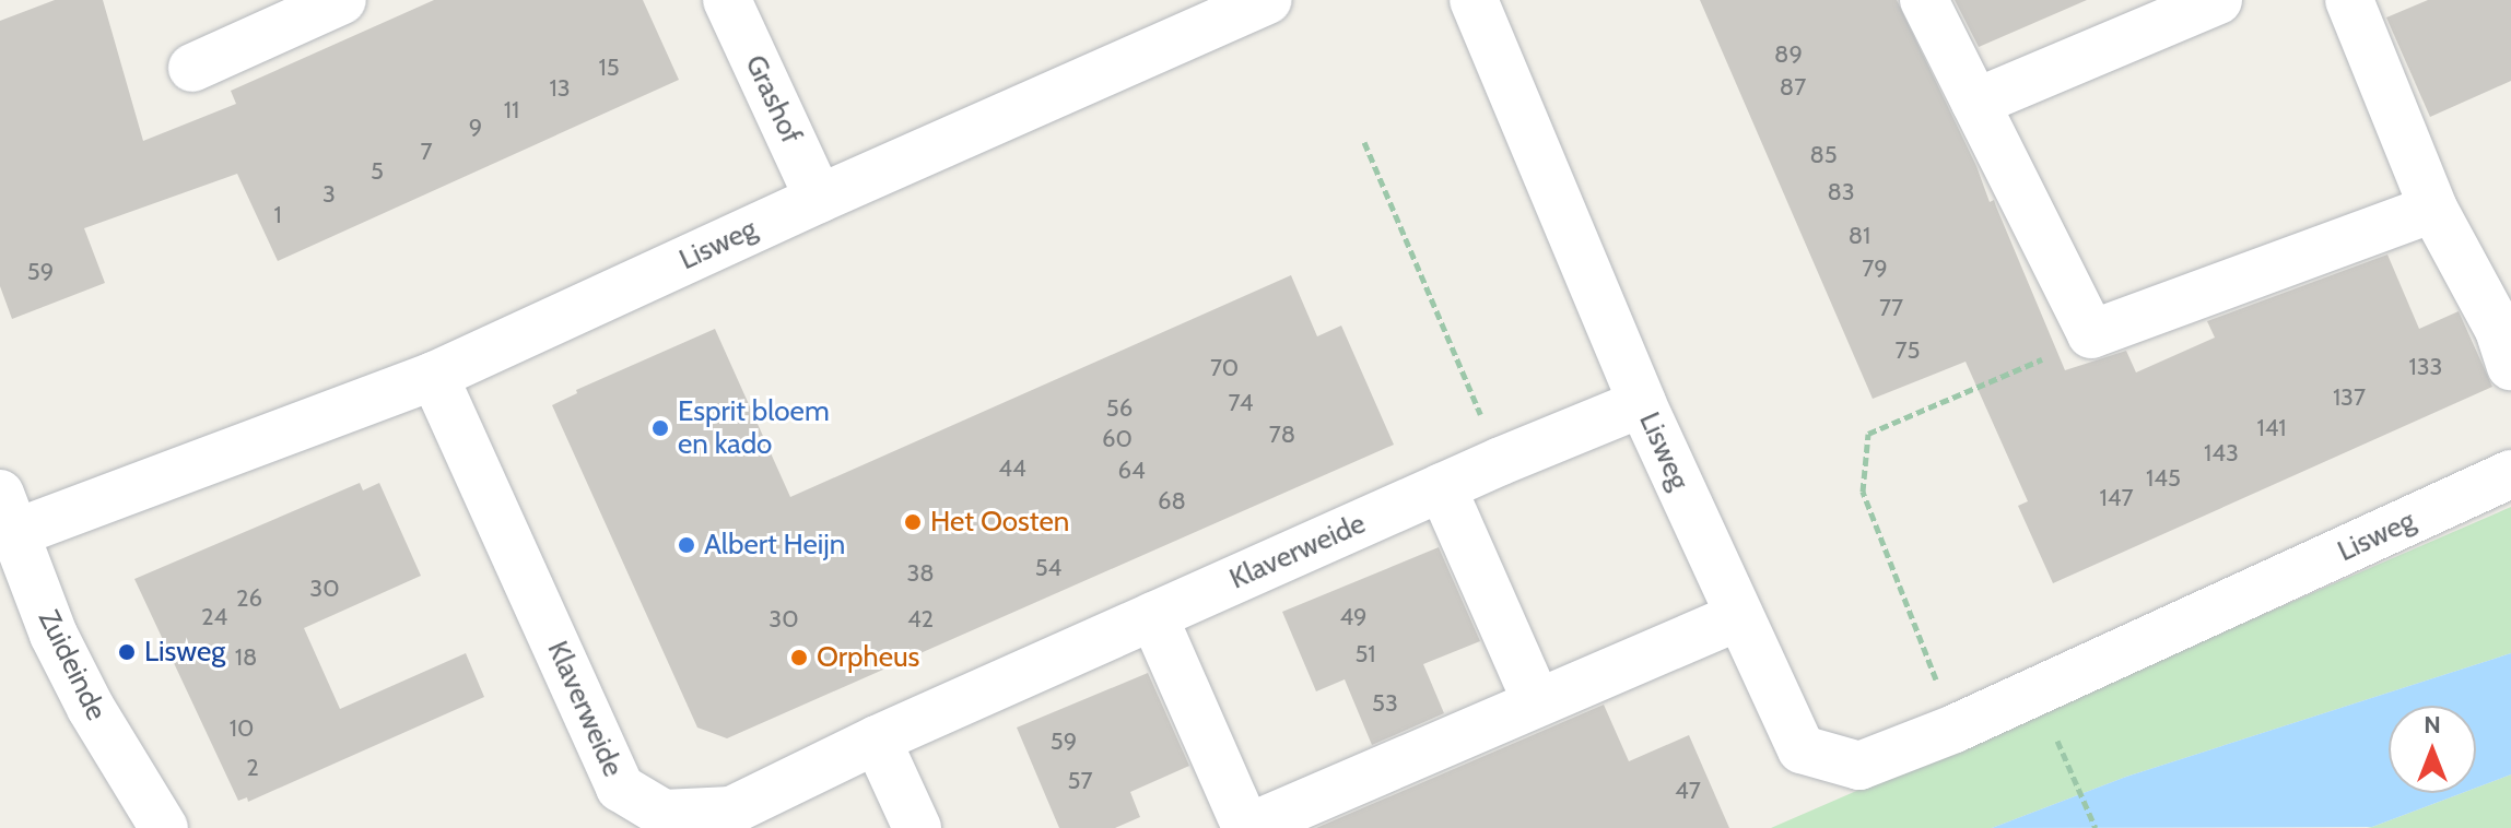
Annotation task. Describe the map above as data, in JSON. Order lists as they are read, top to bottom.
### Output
{
  "streets": {
    "street": [
      "Grashof",
      "Lisweg",
      "Klaverweide",
      "Zuideinde"
    ]
  },
  "crossings": [
    ["Grashof", "Lisweg"],
    ["Lisweg", "Klaverweide"],
    ["Lisweg", "Zuideinde"]
  ],
  "places": [
    "Esprit bloem en kado",
    "Het Oosten",
    "Albert Heijn",
    "Lisweg",
    "Orpheus"
  ],
  "house_numbers": [
    "89",
    "15",
    "87",
    "13",
    "11",
    "9",
    "7",
    "85",
    "5",
    "83",
    "3",
    "1",
    "81",
    "79",
    "59",
    "77",
    "75",
    "133",
    "70",
    "137",
    "74",
    "56",
    "141",
    "78",
    "60",
    "143",
    "44",
    "64",
    "145",
    "147",
    "68",
    "54",
    "38",
    "30",
    "26",
    "24",
    "49",
    "30",
    "42",
    "51",
    "18",
    "53",
    "10",
    "59",
    "2",
    "57",
    "47"
  ],
  "north": "top"
}
